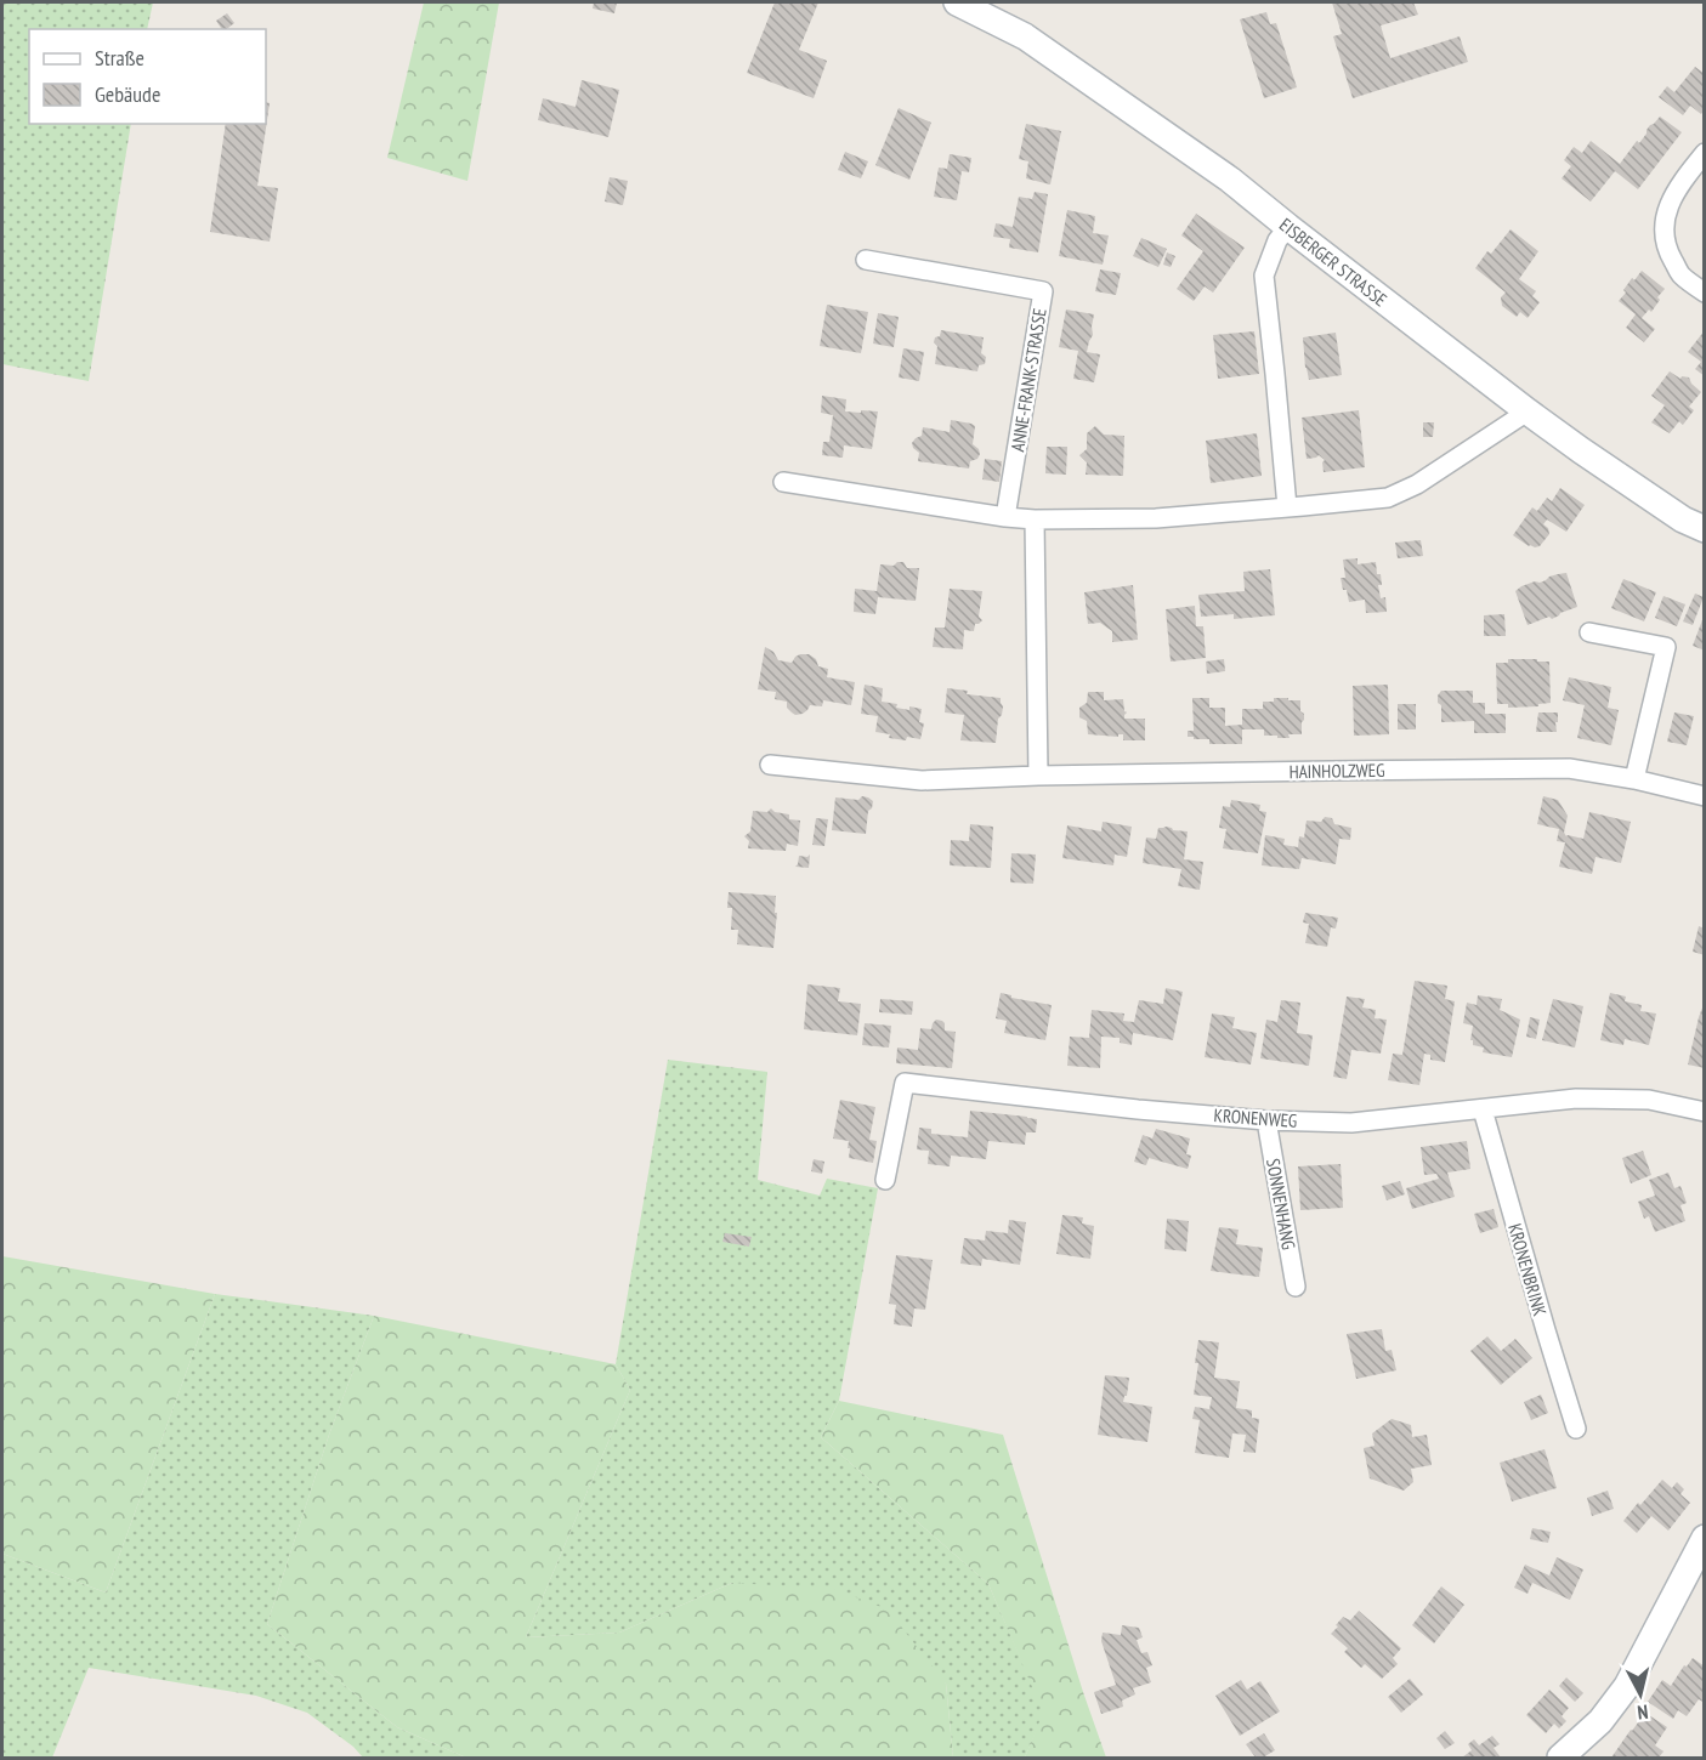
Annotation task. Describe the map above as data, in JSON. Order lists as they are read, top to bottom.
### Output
{
  "streets": {
    "main road": ["EISBERGER STRASSE"],
    "street": [
      "ANNE-FRANK-STRASSE",
      "HAINHOLZWEG",
      "KRONENWEG",
      "SONNENHANG",
      "KRONENBRINK"
    ]
  },
  "crossings": [
    ["KRONENWEG", "SONNENHANG"],
    ["KRONENWEG", "KRONENBRINK"]
  ],
  "legend": ["Straße", "Gebäude"],
  "north": "bottom"
}
